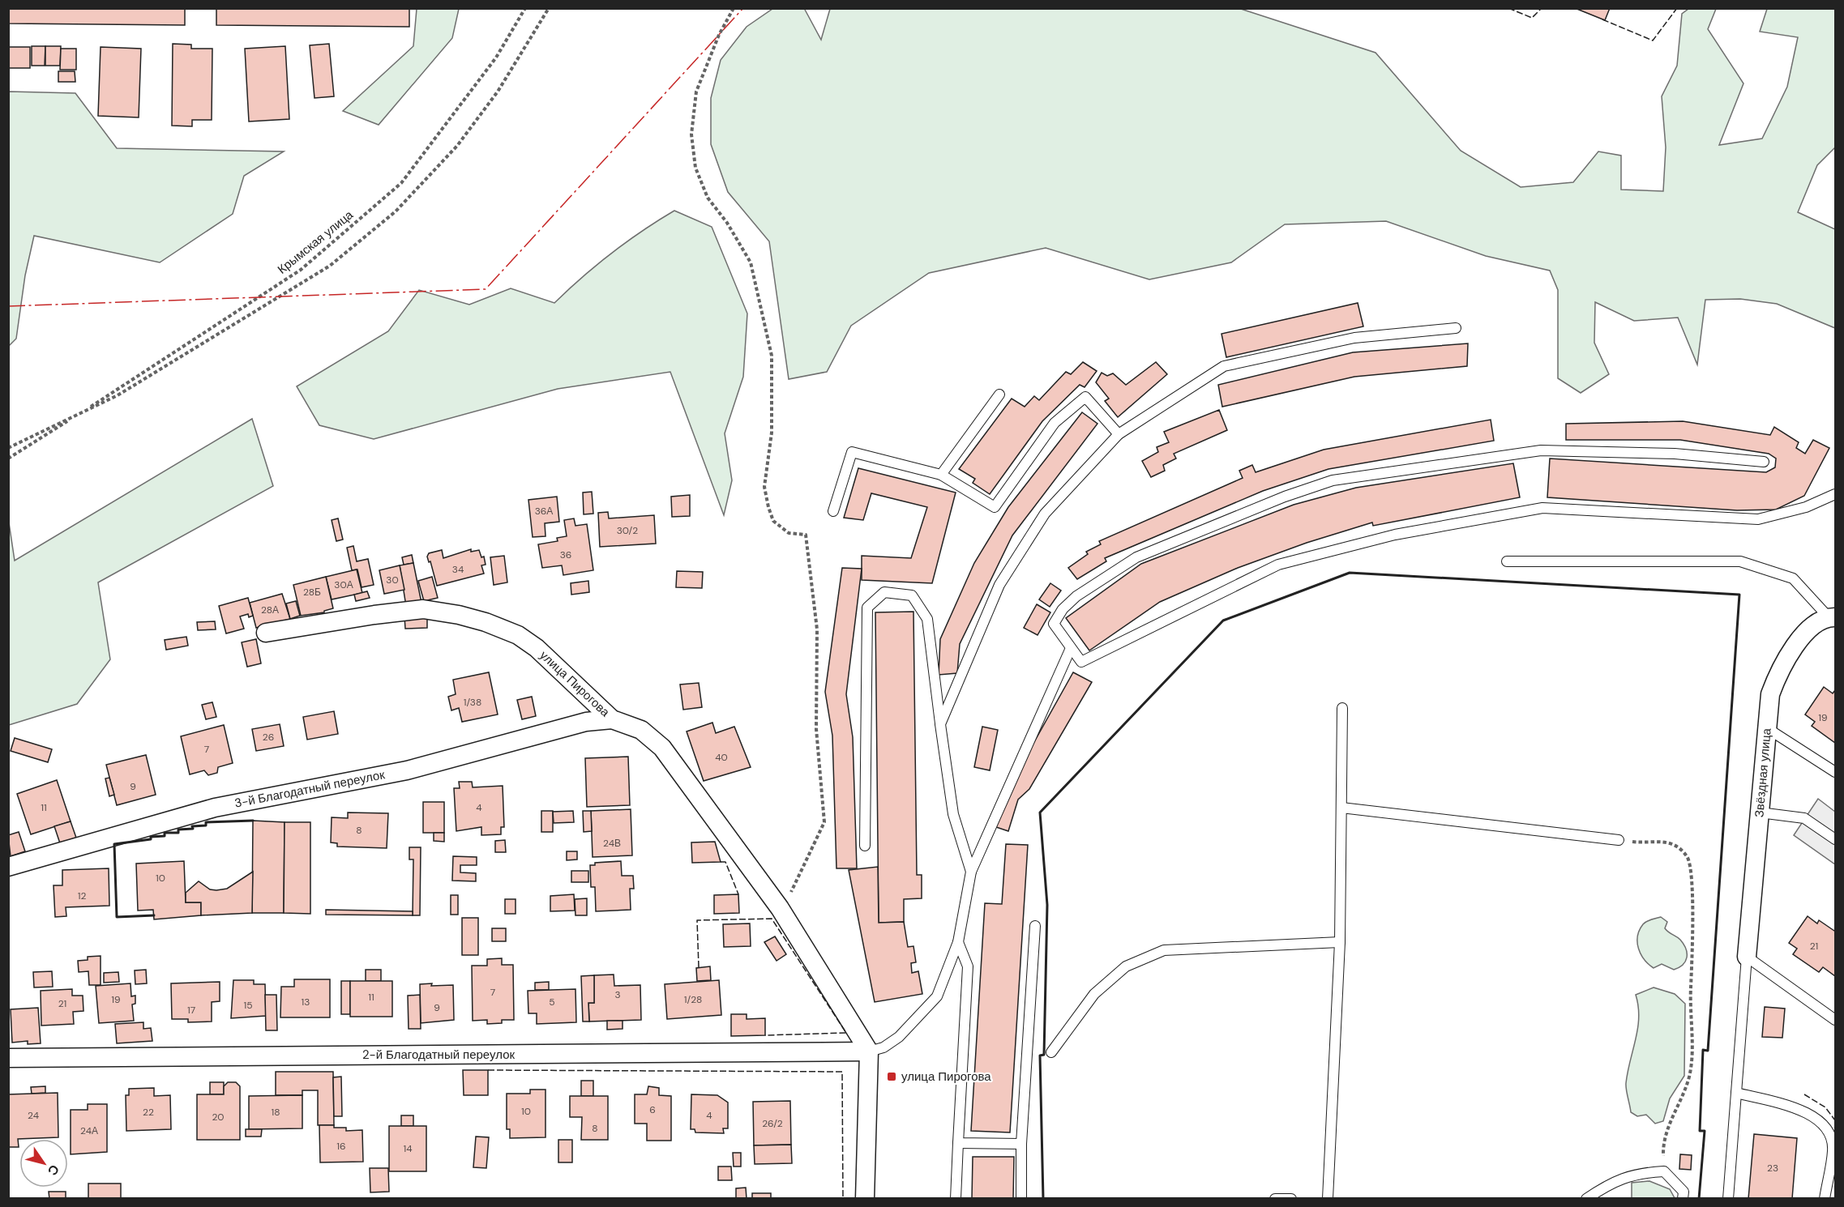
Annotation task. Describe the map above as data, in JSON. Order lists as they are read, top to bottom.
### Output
{
  "streets": {
    "street": [
      "улица Пирогова",
      "Звёздная улица",
      "3-й Благодатный переулок",
      "2-й Благодатный переулок"
    ],
    "path": ["Крымская улица"]
  },
  "crossings": [
    ["улица Пирогова", "3-й Благодатный переулок"],
    ["улица Пирогова", "2-й Благодатный переулок"]
  ],
  "places": {
    "transit": ["улица Пирогова"]
  },
  "house_numbers": [
    "36А",
    "30/2",
    "36",
    "34",
    "30",
    "30А",
    "28Б",
    "28А",
    "1/38",
    "19",
    "26",
    "7",
    "40",
    "9",
    "11",
    "4",
    "8",
    "24В",
    "10",
    "12",
    "21",
    "7",
    "3",
    "11",
    "19",
    "1/28",
    "13",
    "5",
    "21",
    "15",
    "9",
    "17",
    "6",
    "10",
    "22",
    "18",
    "24",
    "4",
    "20",
    "26/2",
    "8",
    "24А",
    "16",
    "14",
    "23"
  ],
  "north": "bottom right"
}
